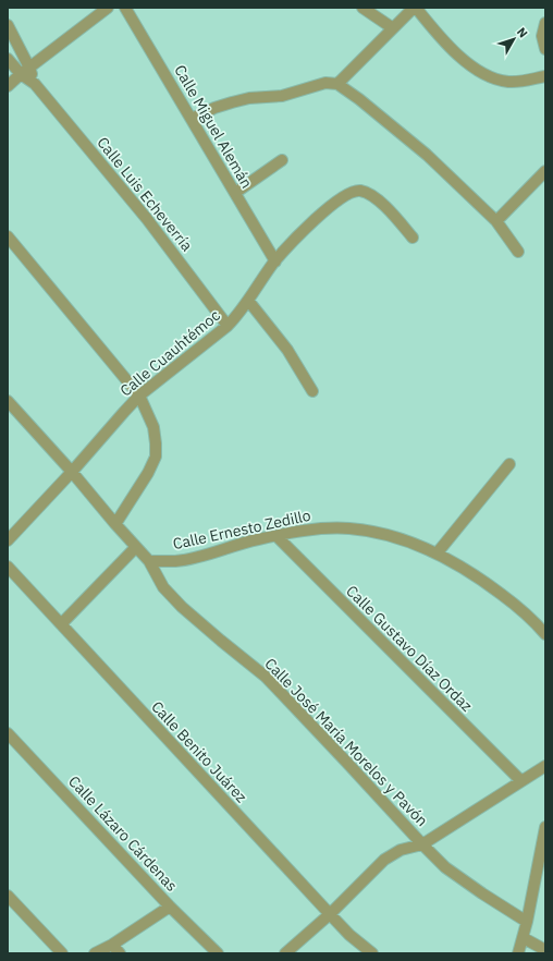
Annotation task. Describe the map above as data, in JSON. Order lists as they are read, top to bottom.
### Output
{
  "streets": {
    "street": [
      "Calle Miguel Alemán",
      "Calle Luis Echeverría",
      "Calle Cuauhtémoc",
      "Calle Ernesto Zedillo",
      "Calle Gustavo Díaz Ordaz",
      "Calle José María Morelos y Pavón",
      "Calle Benito Juárez",
      "Calle Lázaro Cárdenas"
    ]
  },
  "crossings": [
    ["Calle Miguel Alemán", "Calle Cuauhtémoc"],
    ["Calle Luis Echeverría", "Calle Cuauhtémoc"],
    ["Calle Cuauhtémoc", "Calle José María Morelos y Pavón"],
    ["Calle Ernesto Zedillo", "Calle Gustavo Díaz Ordaz"],
    ["Calle Ernesto Zedillo", "Calle José María Morelos y Pavón"]
  ],
  "north": "top right"
}
